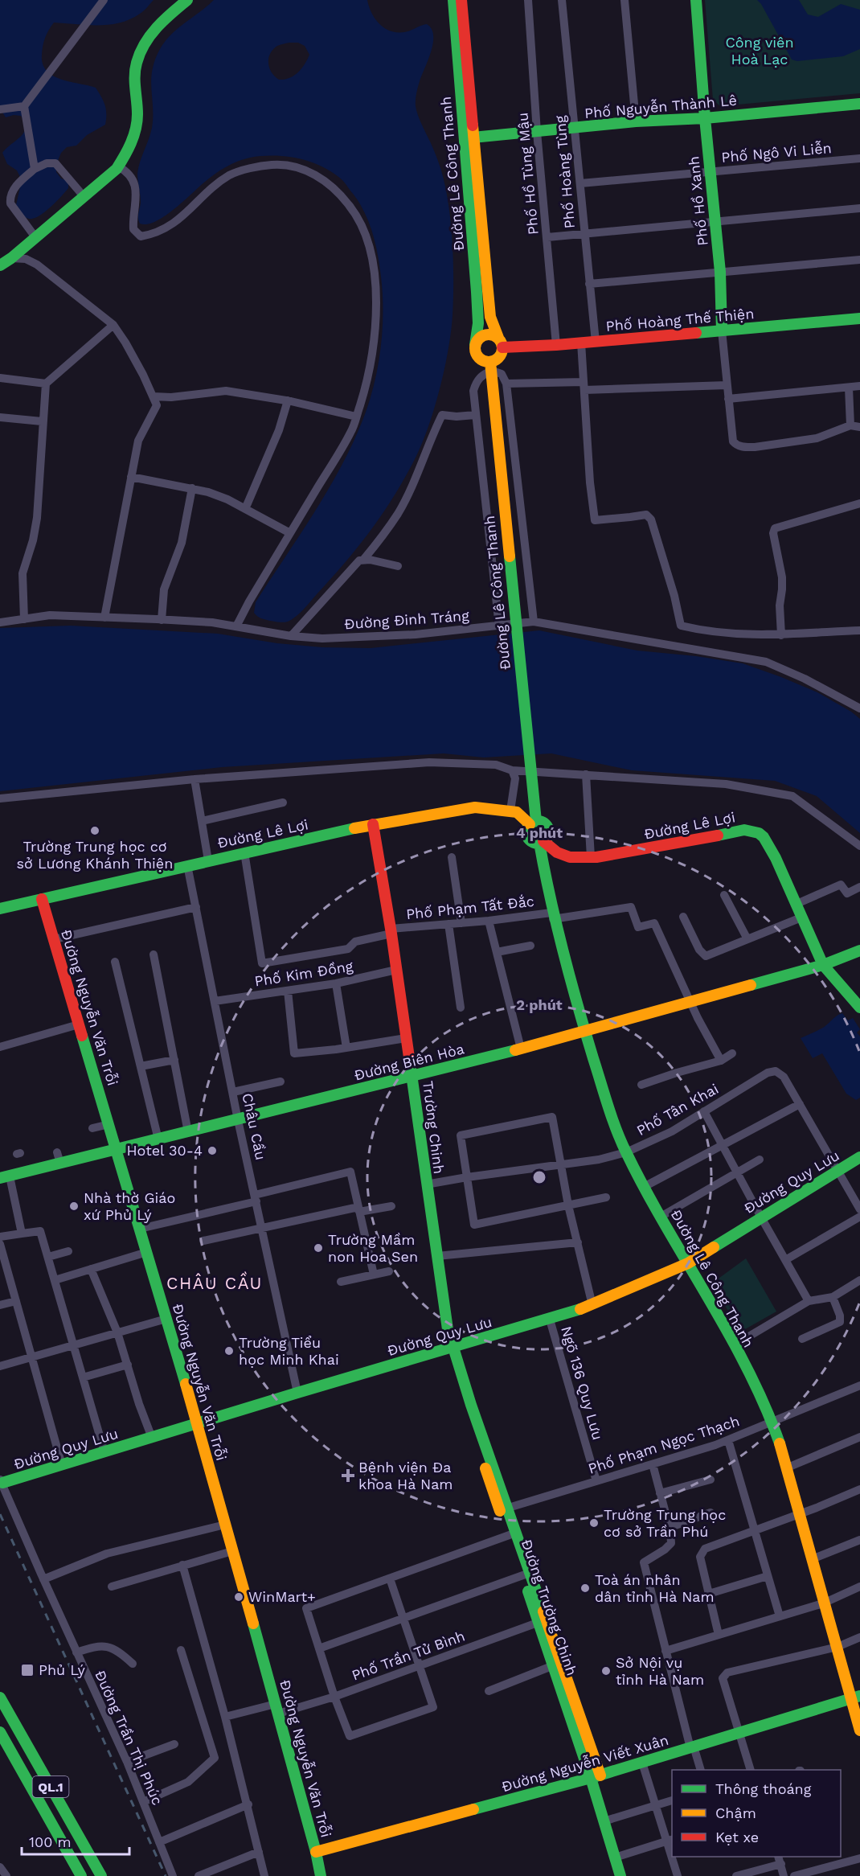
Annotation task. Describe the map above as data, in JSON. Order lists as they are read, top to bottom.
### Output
{
  "streets": {
    "street": [
      "Phố Nguyễn Thành Lê",
      "Phố Ngô Vi Liễn",
      "Phố Hoàng Tùng",
      "Đường Lê Công Thanh",
      "Phố Hồ Tùng Mậu",
      "Phố Hồ Xanh",
      "Phố Hoàng Thế Thiện",
      "Đường Đinh Tráng",
      "Đường Lê Lợi",
      "Phố Phạm Tất Đắc",
      "Phố Kim Đồng",
      "Đường Nguyễn Văn Trỗi",
      "Đường Biên Hòa",
      "Phố Tân Khai",
      "Châu Cầu",
      "Trường Chinh",
      "Đường Quy Lưu",
      "Ngõ 136 Quy Lưu",
      "Phố Phạm Ngọc Thạch",
      "Đường Trường Chinh",
      "Phố Trần Tử Bình",
      "Đường Trần Thị Phúc",
      "Đường Nguyễn Viết Xuân",
      "QL.1"
    ]
  },
  "crossings": [
    ["Phố Nguyễn Thành Lê", "Phố Hoàng Tùng"],
    ["Phố Nguyễn Thành Lê", "Đường Lê Công Thanh"],
    ["Phố Nguyễn Thành Lê", "Phố Hồ Tùng Mậu"],
    ["Phố Nguyễn Thành Lê", "Phố Hồ Xanh"],
    ["Phố Ngô Vi Liễn", "Phố Hoàng Tùng"],
    ["Phố Ngô Vi Liễn", "Phố Hồ Xanh"],
    ["Phố Hoàng Tùng", "Phố Hoàng Thế Thiện"],
    ["Đường Lê Công Thanh", "Phố Hoàng Thế Thiện"],
    ["Đường Lê Công Thanh", "Đường Lê Lợi"],
    ["Đường Lê Công Thanh", "Phố Phạm Tất Đắc"],
    ["Đường Lê Công Thanh", "Đường Biên Hòa"],
    ["Đường Lê Công Thanh", "Phố Tân Khai"],
    ["Đường Lê Công Thanh", "Đường Quy Lưu"],
    ["Đường Lê Công Thanh", "Phố Phạm Ngọc Thạch"],
    ["Đường Lê Công Thanh", "Đường Nguyễn Viết Xuân"],
    ["Phố Hồ Tùng Mậu", "Phố Hoàng Thế Thiện"],
    ["Phố Hồ Xanh", "Phố Hoàng Thế Thiện"],
    ["Đường Lê Lợi", "Phố Phạm Tất Đắc"],
    ["Đường Lê Lợi", "Đường Nguyễn Văn Trỗi"],
    ["Đường Lê Lợi", "Đường Biên Hòa"],
    ["Đường Lê Lợi", "Châu Cầu"],
    ["Đường Lê Lợi", "Trường Chinh"],
    ["Phố Phạm Tất Đắc", "Đường Biên Hòa"],
    ["Phố Phạm Tất Đắc", "Trường Chinh"],
    ["Phố Kim Đồng", "Châu Cầu"],
    ["Phố Kim Đồng", "Trường Chinh"],
    ["Đường Nguyễn Văn Trỗi", "Đường Biên Hòa"],
    ["Đường Nguyễn Văn Trỗi", "Đường Quy Lưu"],
    ["Đường Nguyễn Văn Trỗi", "Phố Trần Tử Bình"],
    ["Đường Nguyễn Văn Trỗi", "Đường Nguyễn Viết Xuân"],
    ["Đường Biên Hòa", "Châu Cầu"],
    ["Đường Biên Hòa", "Trường Chinh"],
    ["Phố Tân Khai", "Trường Chinh"],
    ["Phố Tân Khai", "Đường Quy Lưu"],
    ["Châu Cầu", "Đường Quy Lưu"],
    ["Trường Chinh", "Đường Quy Lưu"],
    ["Trường Chinh", "Đường Trường Chinh"],
    ["Đường Quy Lưu", "Ngõ 136 Quy Lưu"],
    ["Đường Quy Lưu", "Đường Trường Chinh"],
    ["Đường Quy Lưu", "Đường Trần Thị Phúc"],
    ["Ngõ 136 Quy Lưu", "Phố Phạm Ngọc Thạch"],
    ["Phố Phạm Ngọc Thạch", "Đường Trường Chinh"],
    ["Đường Trường Chinh", "Phố Trần Tử Bình"],
    ["Đường Trường Chinh", "Đường Nguyễn Viết Xuân"]
  ],
  "districts": ["CHÂU CẦU"],
  "parks": ["Công viên Hoà Lạc"],
  "places": {
    "other": [
      "Trường Trung học cơ sở Lương Khánh Thiện",
      "Hotel 30-4",
      "Nhà thờ Giáo xứ Phủ Lý",
      "Trường Mầm non Hoa Sen",
      "Trường Tiểu học Minh Khai",
      "Trường Trung học cơ sở Trần Phú",
      "Toà án nhân dân tỉnh Hà Nam",
      "WinMart+",
      "Sở Nội vụ tỉnh Hà Nam"
    ],
    "health": ["Bệnh viện Đa khoa Hà Nam"],
    "transit": ["Phủ Lý"]
  },
  "legend": ["Thông thoáng", "Chậm", "Kẹt xe"],
  "scale_bar": "100 m",
  "rings": ["4 phút", "2 phút"]
}
